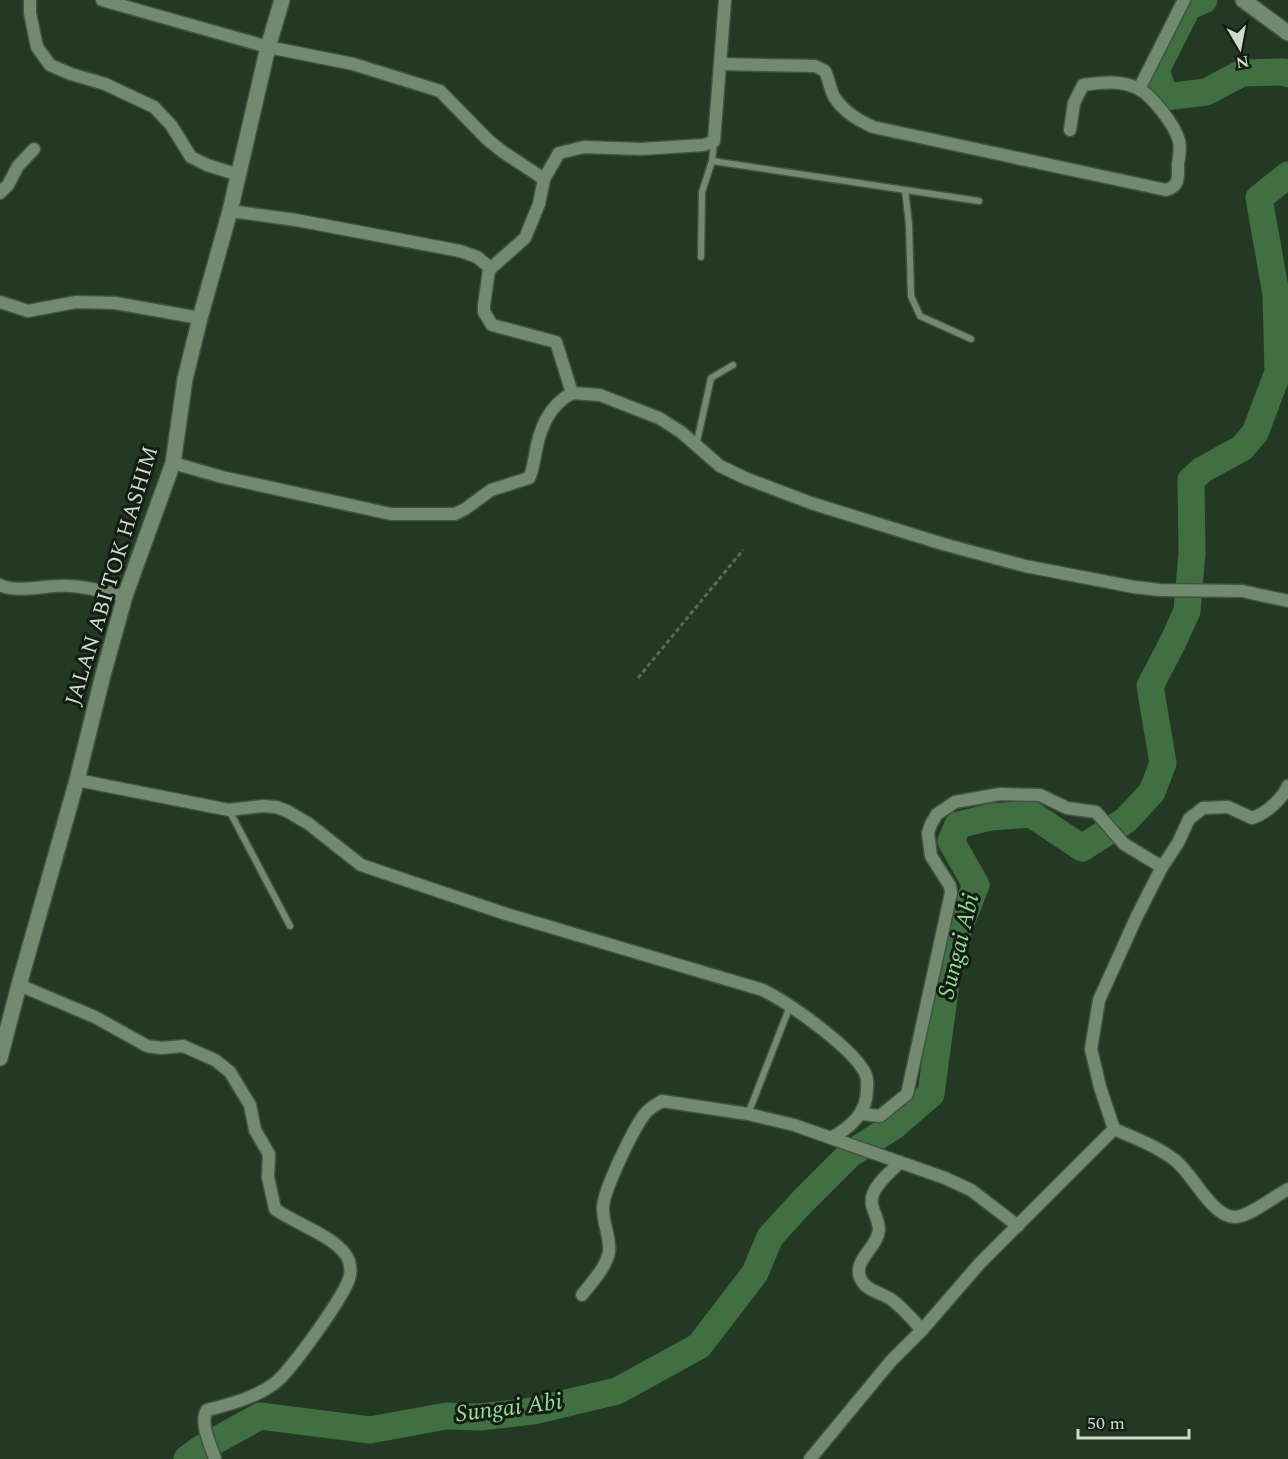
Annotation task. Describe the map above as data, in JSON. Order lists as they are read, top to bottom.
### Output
{
  "streets": {
    "main road": ["JALAN ABI TOK HASHIM"]
  },
  "water": ["Sungai Abi"],
  "scale_bar": "50 m",
  "north": "bottom"
}
